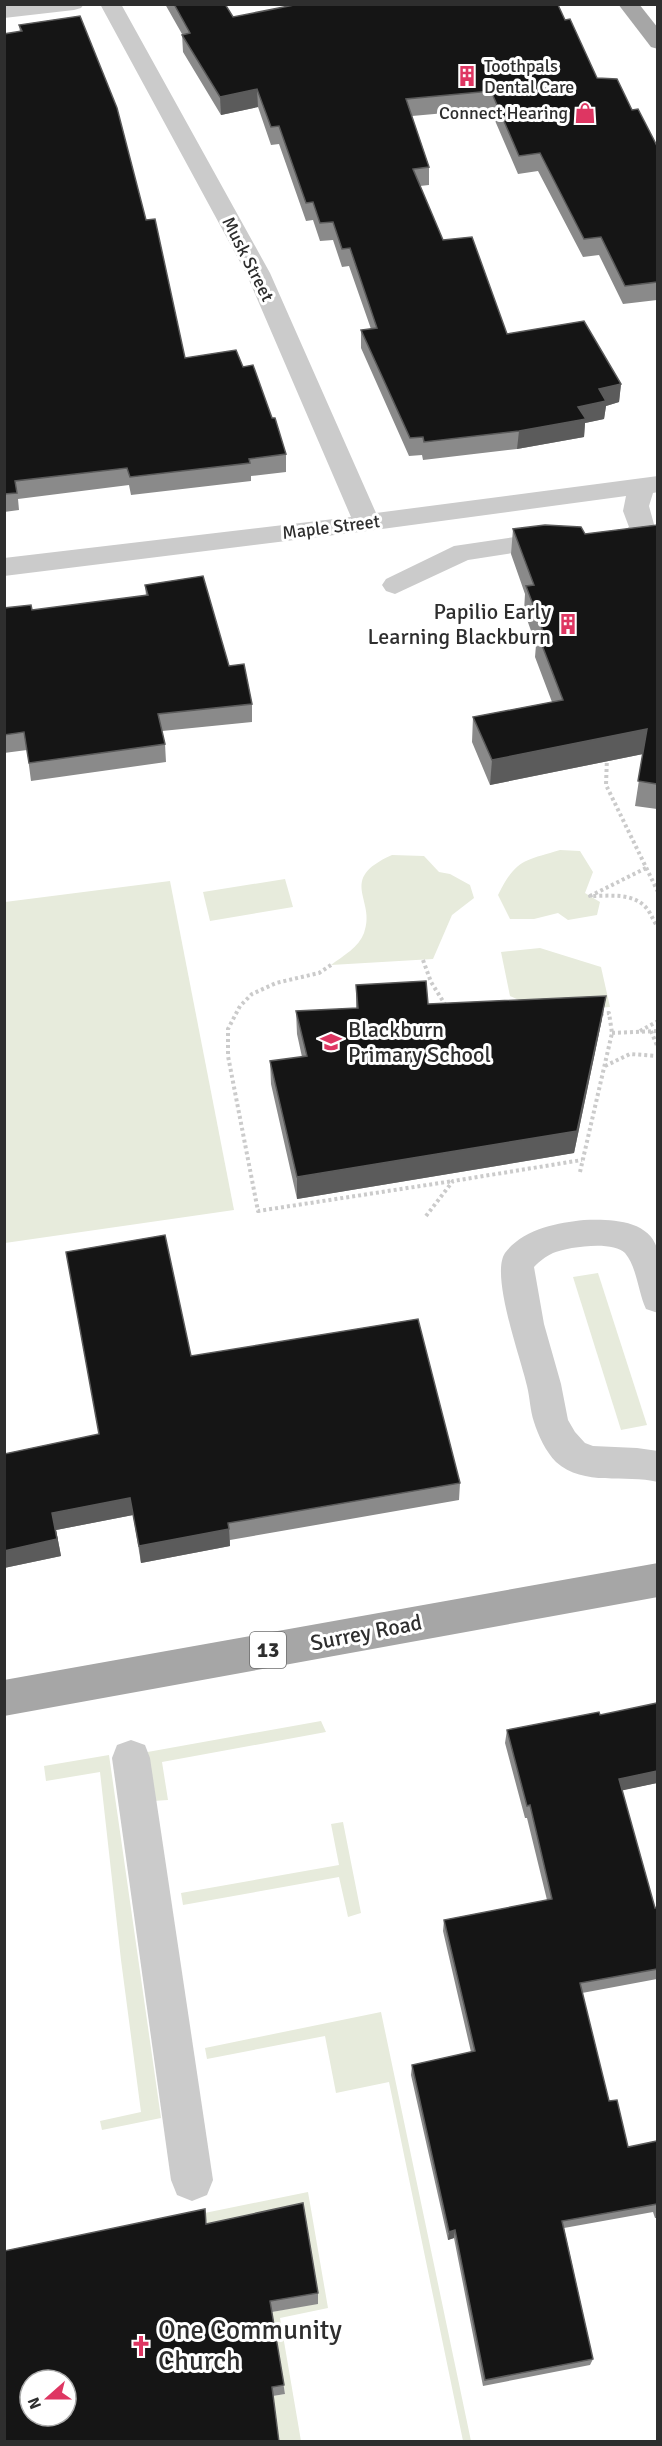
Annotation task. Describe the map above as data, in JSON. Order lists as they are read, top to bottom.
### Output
{
  "streets": {
    "main road": ["Surrey Road", "13"],
    "street": ["Musk Street", "Maple Street"]
  },
  "crossings": [
    ["Musk Street", "Maple Street"]
  ],
  "places": {
    "building": ["Toothpals Dental Care", "Papilio Early Learning Blackburn"],
    "shop": ["Connect Hearing"],
    "school or university": ["Blackburn Primary School"],
    "church": ["One Community Church"]
  },
  "north": "left"
}
